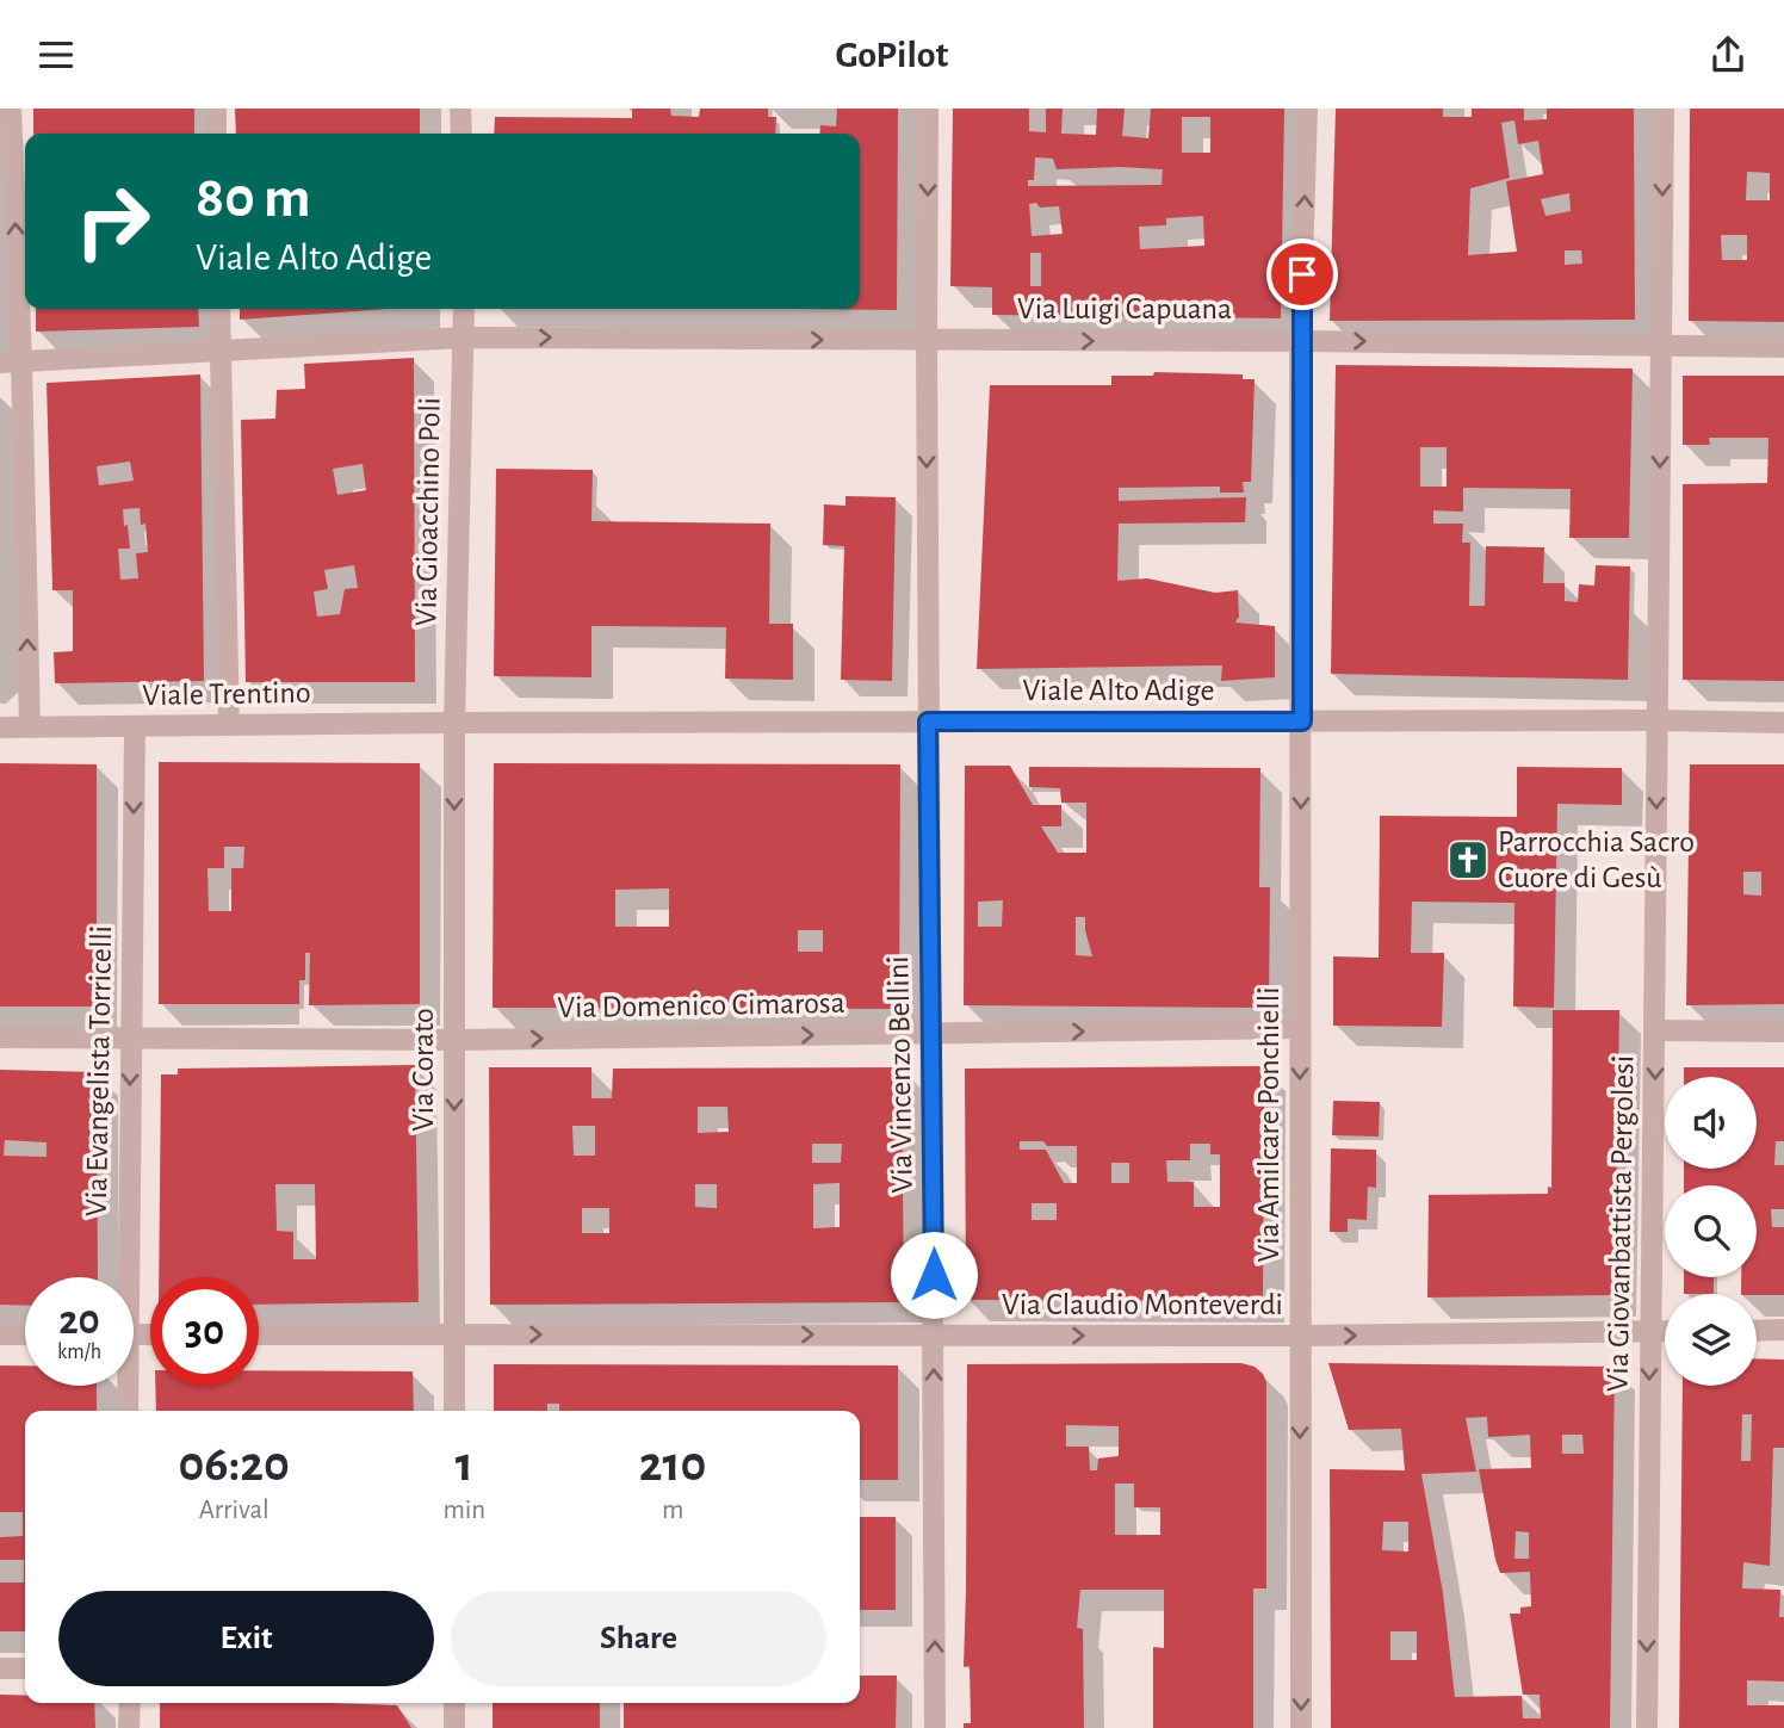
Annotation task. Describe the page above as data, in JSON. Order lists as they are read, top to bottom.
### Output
{
  "streets": {
    "street": [
      "Via Luigi Capuana",
      "Via Gioacchino Poli",
      "Viale Alto Adige",
      "Viale Trentino",
      "Via Domenico Cimarosa",
      "Via Corato",
      "Via Evangelista Torricelli",
      "Via Vincenzo Bellini",
      "Via Amilcare Ponchielli",
      "Via Giovanbattista Pergolesi",
      "Via Claudio Monteverdi"
    ]
  },
  "crossings": [
    ["Via Luigi Capuana", "Via Gioacchino Poli"],
    ["Via Luigi Capuana", "Via Vincenzo Bellini"],
    ["Via Luigi Capuana", "Via Amilcare Ponchielli"],
    ["Via Luigi Capuana", "Via Giovanbattista Pergolesi"],
    ["Via Gioacchino Poli", "Viale Alto Adige"],
    ["Via Gioacchino Poli", "Viale Trentino"],
    ["Via Gioacchino Poli", "Via Corato"],
    ["Viale Alto Adige", "Viale Trentino"],
    ["Viale Alto Adige", "Via Corato"],
    ["Viale Alto Adige", "Via Vincenzo Bellini"],
    ["Viale Alto Adige", "Via Amilcare Ponchielli"],
    ["Viale Alto Adige", "Via Giovanbattista Pergolesi"],
    ["Viale Trentino", "Via Corato"],
    ["Viale Trentino", "Via Evangelista Torricelli"],
    ["Via Domenico Cimarosa", "Via Corato"],
    ["Via Domenico Cimarosa", "Via Evangelista Torricelli"],
    ["Via Domenico Cimarosa", "Via Vincenzo Bellini"],
    ["Via Domenico Cimarosa", "Via Amilcare Ponchielli"],
    ["Via Corato", "Via Claudio Monteverdi"],
    ["Via Vincenzo Bellini", "Via Claudio Monteverdi"],
    ["Via Amilcare Ponchielli", "Via Claudio Monteverdi"],
    ["Via Giovanbattista Pergolesi", "Via Claudio Monteverdi"]
  ],
  "one_way": [
    "Via Luigi Capuana",
    "Via Domenico Cimarosa",
    "Via Corato",
    "Via Evangelista Torricelli",
    "Via Giovanbattista Pergolesi",
    "Via Claudio Monteverdi"
  ],
  "places": {
    "church": ["Parrocchia Sacro Cuore di Gesù"]
  },
  "page": {
    "header": "GoPilot",
    "turn": ["80 m", "Viale Alto Adige"],
    "speed": "20 km/h",
    "limit": "30",
    "eta": [
      "06:20",
      "Arrival",
      "1",
      "min",
      "210",
      "m"
    ],
    "buttons": ["Exit", "Share"]
  }
}
